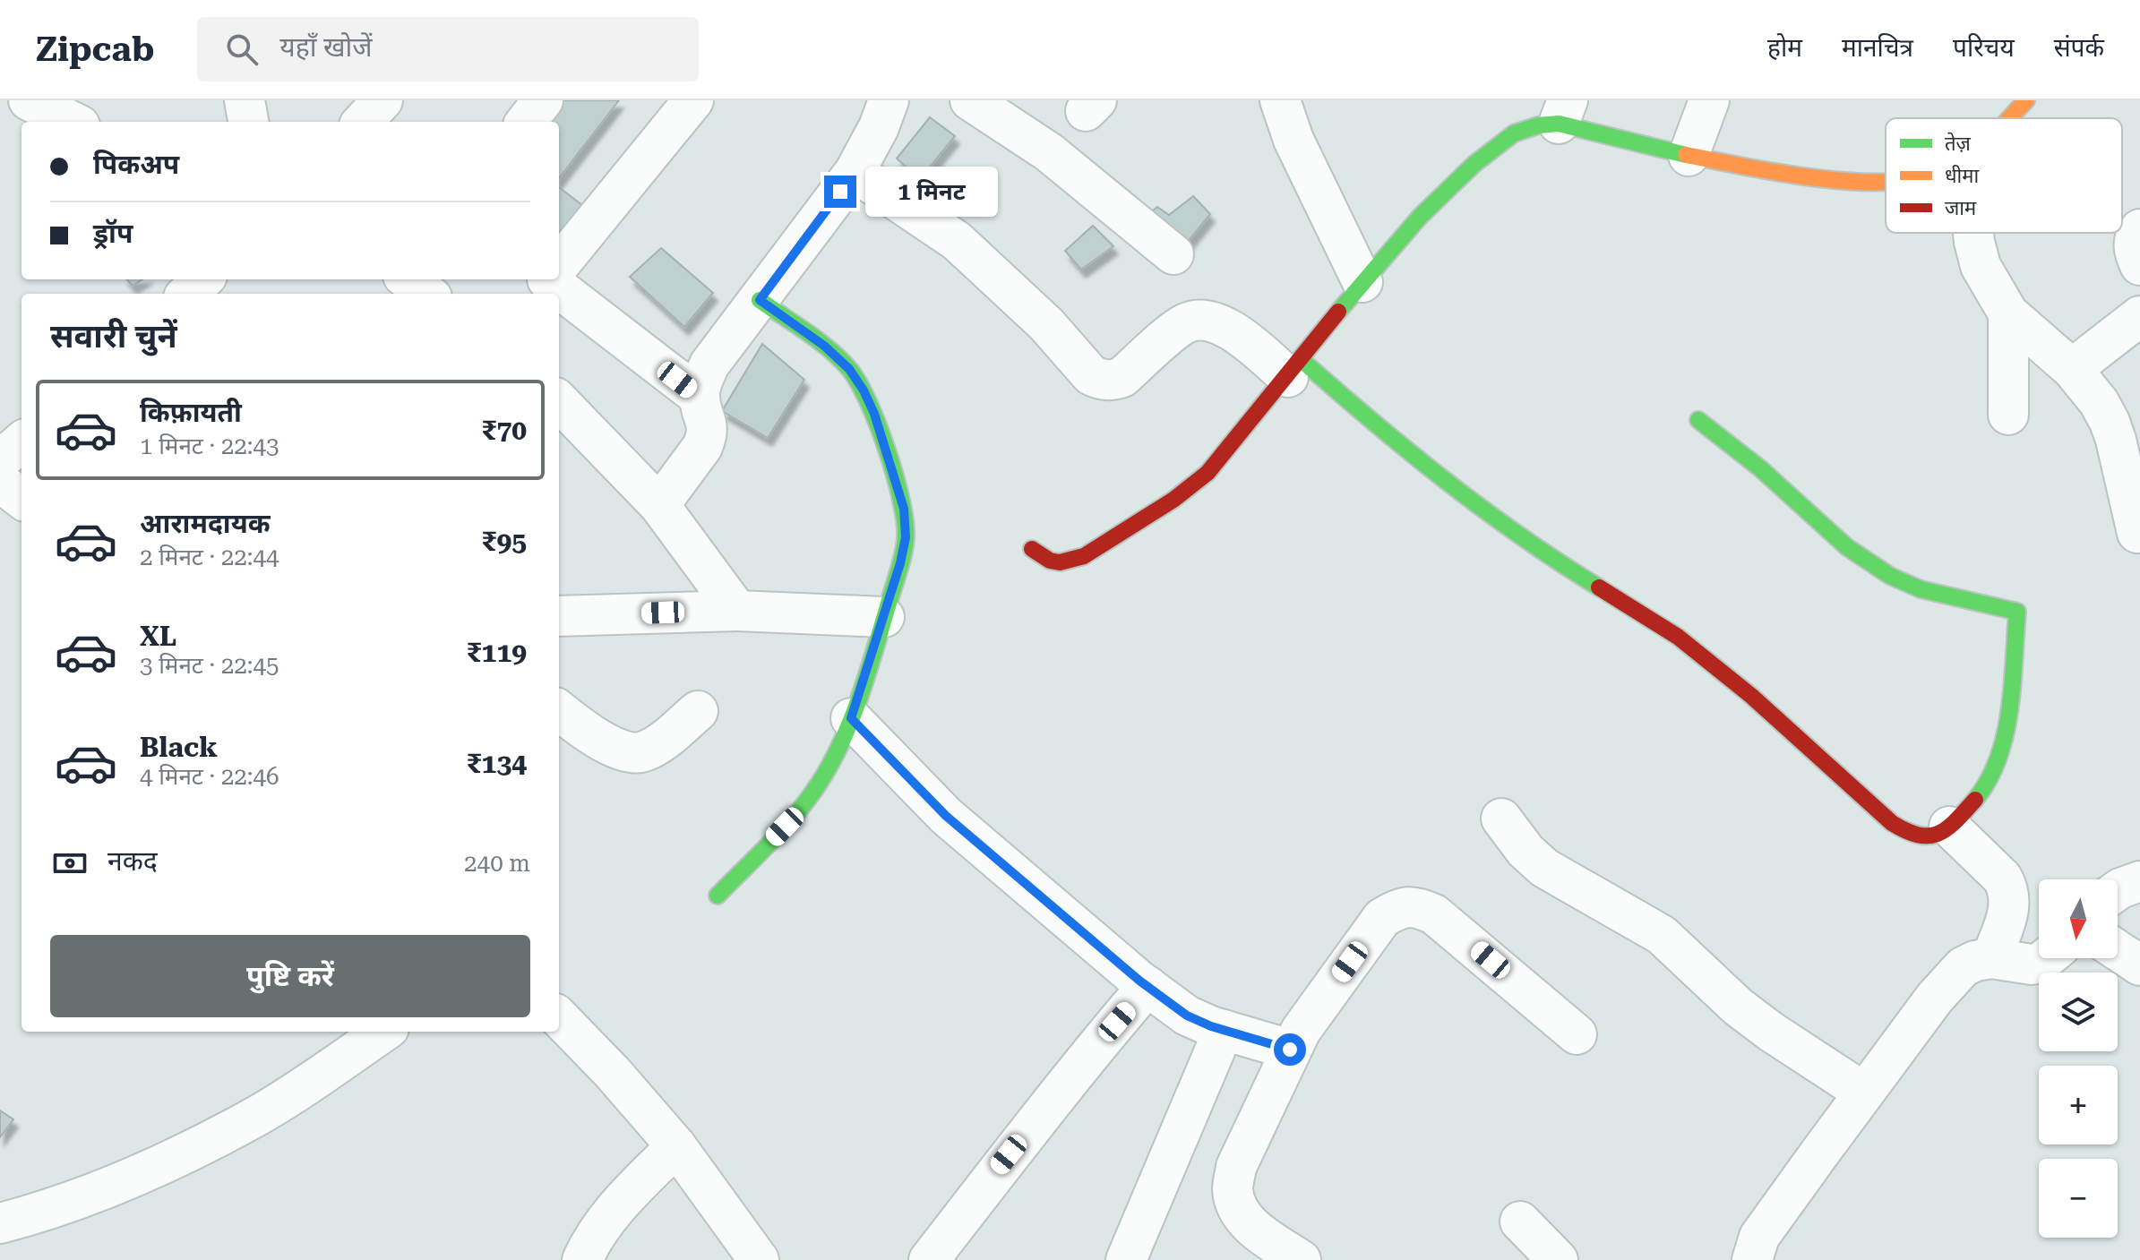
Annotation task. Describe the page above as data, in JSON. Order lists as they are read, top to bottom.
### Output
{
  "legend": ["तेज़", "धीमा", "जाम"],
  "north": "bottom",
  "page": {
    "header": "Zipcab",
    "search": "यहाँ खोजें",
    "nav": [
      "होम",
      "मानचित्र",
      "परिचय",
      "संपर्क"
    ],
    "banner": ["पिकअप", "ड्रॉप"],
    "bubble": "1 मिनट",
    "heading": "सवारी चुनें",
    "list": [
      {
        "name": "किफ़ायती",
        "note": "1 मिनट · 22:43",
        "value": "₹70"
      },
      {
        "name": "आरामदायक",
        "note": "2 मिनट · 22:44",
        "value": "₹95"
      },
      {
        "name": "XL",
        "note": "3 मिनट · 22:45",
        "value": "₹119"
      },
      {
        "name": "Black",
        "note": "4 मिनट · 22:46",
        "value": "₹134"
      }
    ],
    "pay": ["नकद", "240 m"],
    "map_buttons": ["+", "−"],
    "buttons": "पुष्टि करें"
  }
}
